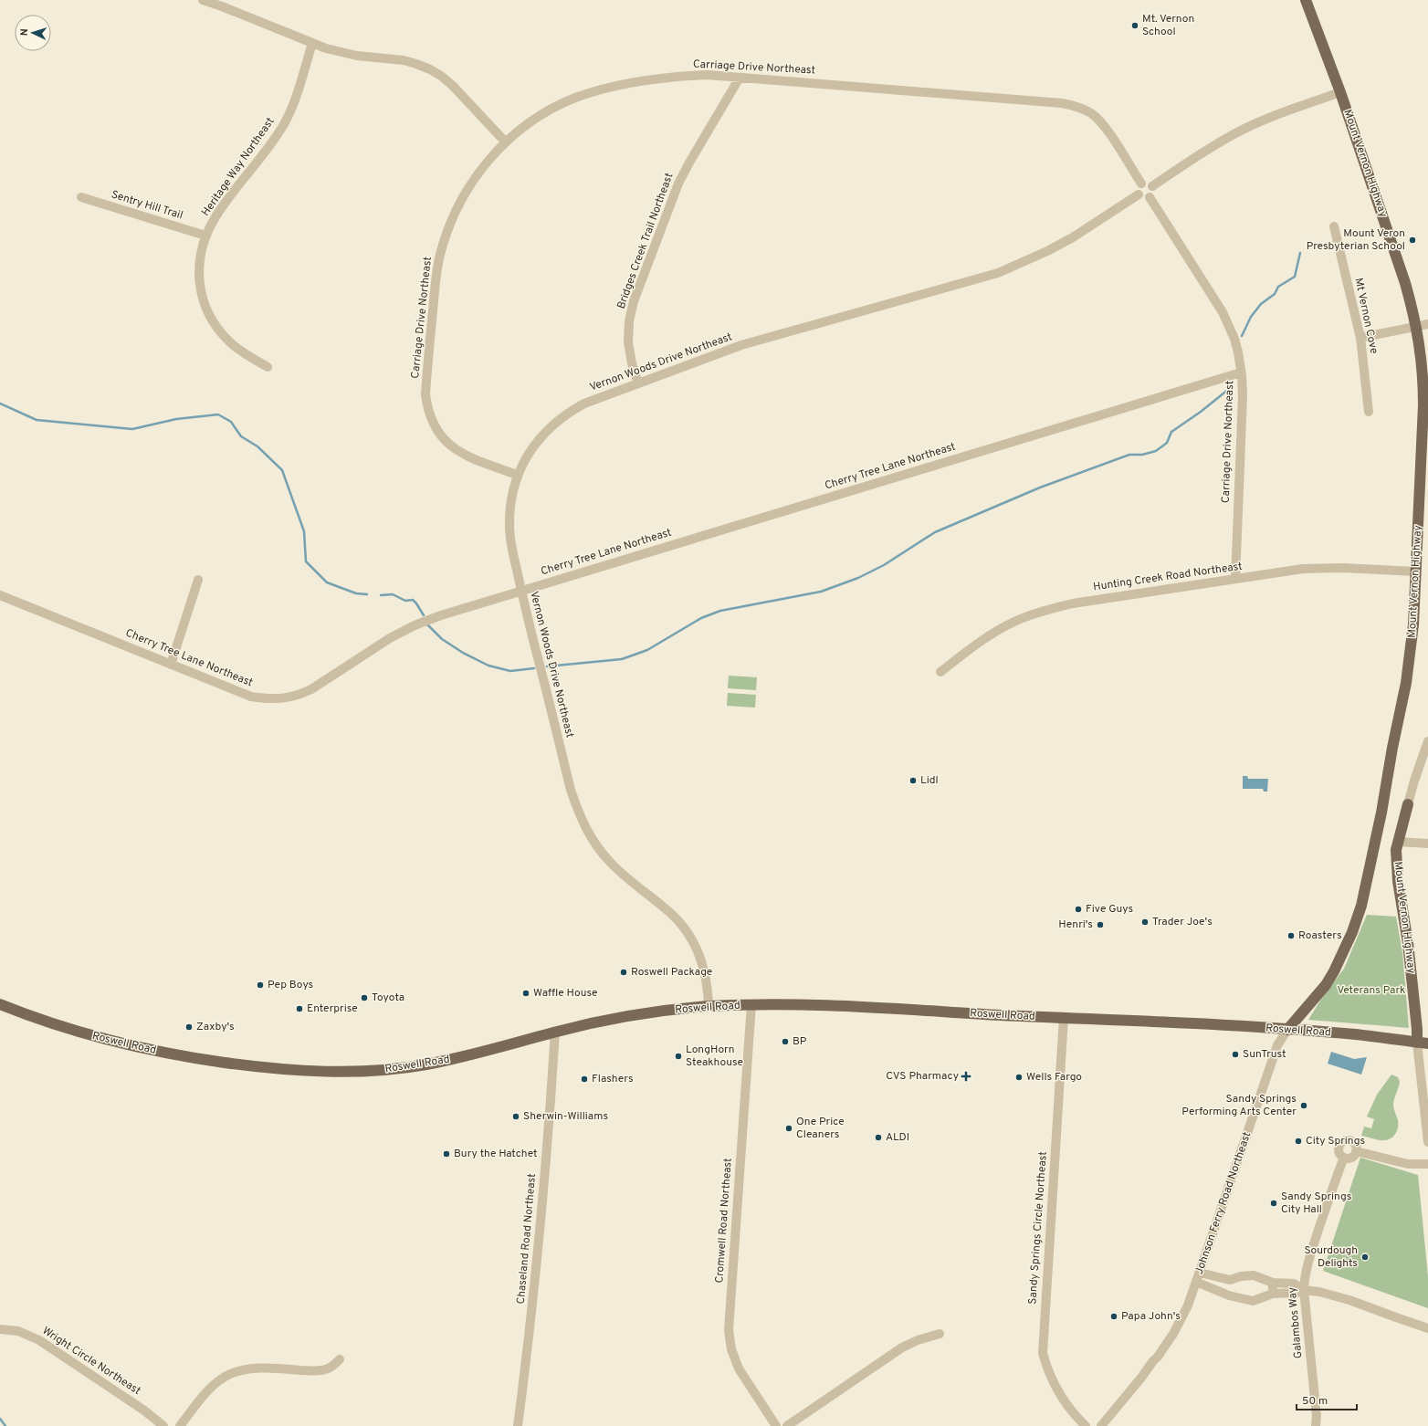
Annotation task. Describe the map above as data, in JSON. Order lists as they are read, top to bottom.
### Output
{
  "streets": {
    "main road": ["Mount Vernon Highway", "Roswell Road", "Johnson Ferry Road Northeast"],
    "street": [
      "Carriage Drive Northeast",
      "Heritage Way Northeast",
      "Sentry Hill Trail",
      "Bridges Creek Trail Northeast",
      "Mt Vernon Cove",
      "Vernon Woods Drive Northeast",
      "Cherry Tree Lane Northeast",
      "Hunting Creek Road Northeast",
      "Cromwell Road Northeast",
      "Sandy Springs Circle Northeast",
      "Chaseland Road Northeast",
      "Galambos Way",
      "Wright Circle Northeast"
    ]
  },
  "crossings": [
    ["Carriage Drive Northeast", "Bridges Creek Trail Northeast"],
    ["Carriage Drive Northeast", "Vernon Woods Drive Northeast"],
    ["Carriage Drive Northeast", "Cherry Tree Lane Northeast"],
    ["Carriage Drive Northeast", "Hunting Creek Road Northeast"],
    ["Mount Vernon Highway", "Hunting Creek Road Northeast"],
    ["Mount Vernon Highway", "Roswell Road"],
    ["Mount Vernon Highway", "Johnson Ferry Road Northeast"],
    ["Heritage Way Northeast", "Sentry Hill Trail"],
    ["Bridges Creek Trail Northeast", "Vernon Woods Drive Northeast"],
    ["Vernon Woods Drive Northeast", "Cherry Tree Lane Northeast"],
    ["Vernon Woods Drive Northeast", "Roswell Road"],
    ["Roswell Road", "Johnson Ferry Road Northeast"],
    ["Roswell Road", "Cromwell Road Northeast"],
    ["Roswell Road", "Sandy Springs Circle Northeast"],
    ["Roswell Road", "Chaseland Road Northeast"]
  ],
  "parks": ["Veterans Park"],
  "places": {
    "other": [
      "Mt. Vernon School",
      "Mount Veron Presbyterian School",
      "Lidl",
      "Five Guys",
      "Trader Joe's",
      "Henri's",
      "Roasters",
      "Roswell Package",
      "Pep Boys",
      "Waffle House",
      "Toyota",
      "Enterprise",
      "Zaxby's",
      "BP",
      "SunTrust",
      "LongHorn Steakhouse",
      "Wells Fargo",
      "Flashers",
      "Sandy Springs Performing Arts Center",
      "Sherwin-Williams",
      "One Price Cleaners",
      "ALDI",
      "City Springs",
      "Bury the Hatchet",
      "Sandy Springs City Hall",
      "Sourdough Delights",
      "Papa John's"
    ],
    "health": ["CVS Pharmacy"]
  },
  "scale_bar": "50 m",
  "north": "left"
}
